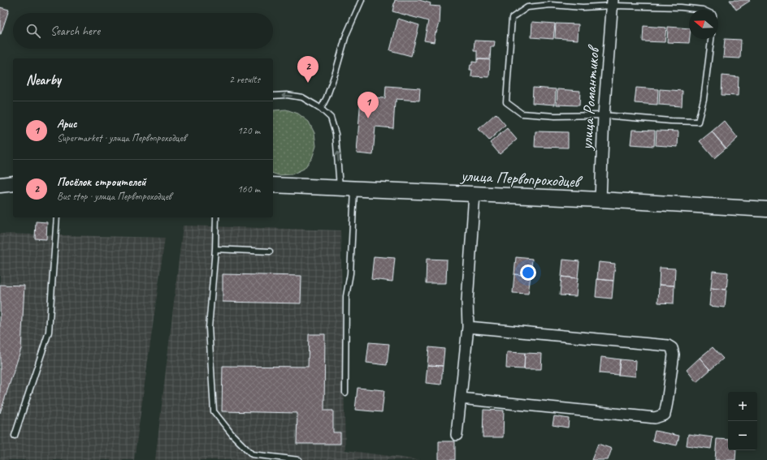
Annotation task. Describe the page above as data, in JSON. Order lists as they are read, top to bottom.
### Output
{
  "streets": {
    "street": ["улица Романтиков", "улица Первопроходцев"]
  },
  "crossings": [
    ["улица Романтиков", "улица Первопроходцев"]
  ],
  "north": "left",
  "page": {
    "search": "Search here",
    "pins": ["2", "1"],
    "heading": ["Nearby", "2 results"],
    "list": [
      {
        "mark": "1",
        "name": "Арис",
        "note": "Supermarket · улица Первопроходцев",
        "value": "120 m"
      },
      {
        "mark": "2",
        "name": "Посёлок строителей",
        "note": "Bus stop · улица Первопроходцев",
        "value": "160 m"
      }
    ],
    "map_buttons": ["+", "−"]
  }
}
